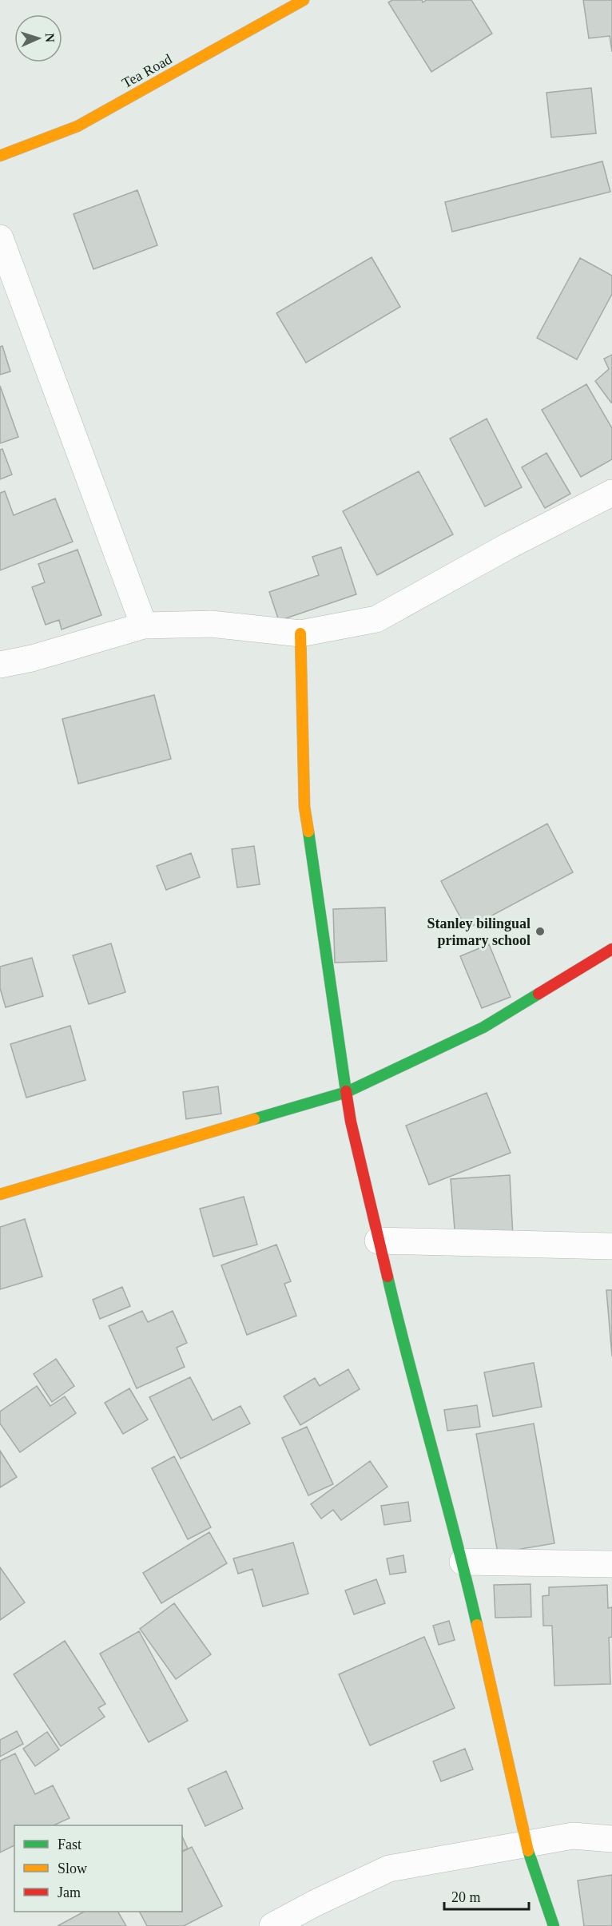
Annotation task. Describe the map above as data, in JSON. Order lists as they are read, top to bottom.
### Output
{
  "streets": {
    "street": ["Tea Road"]
  },
  "places": ["Stanley bilingual primary school"],
  "legend": ["Fast", "Slow", "Jam"],
  "scale_bar": "20 m",
  "north": "right"
}
